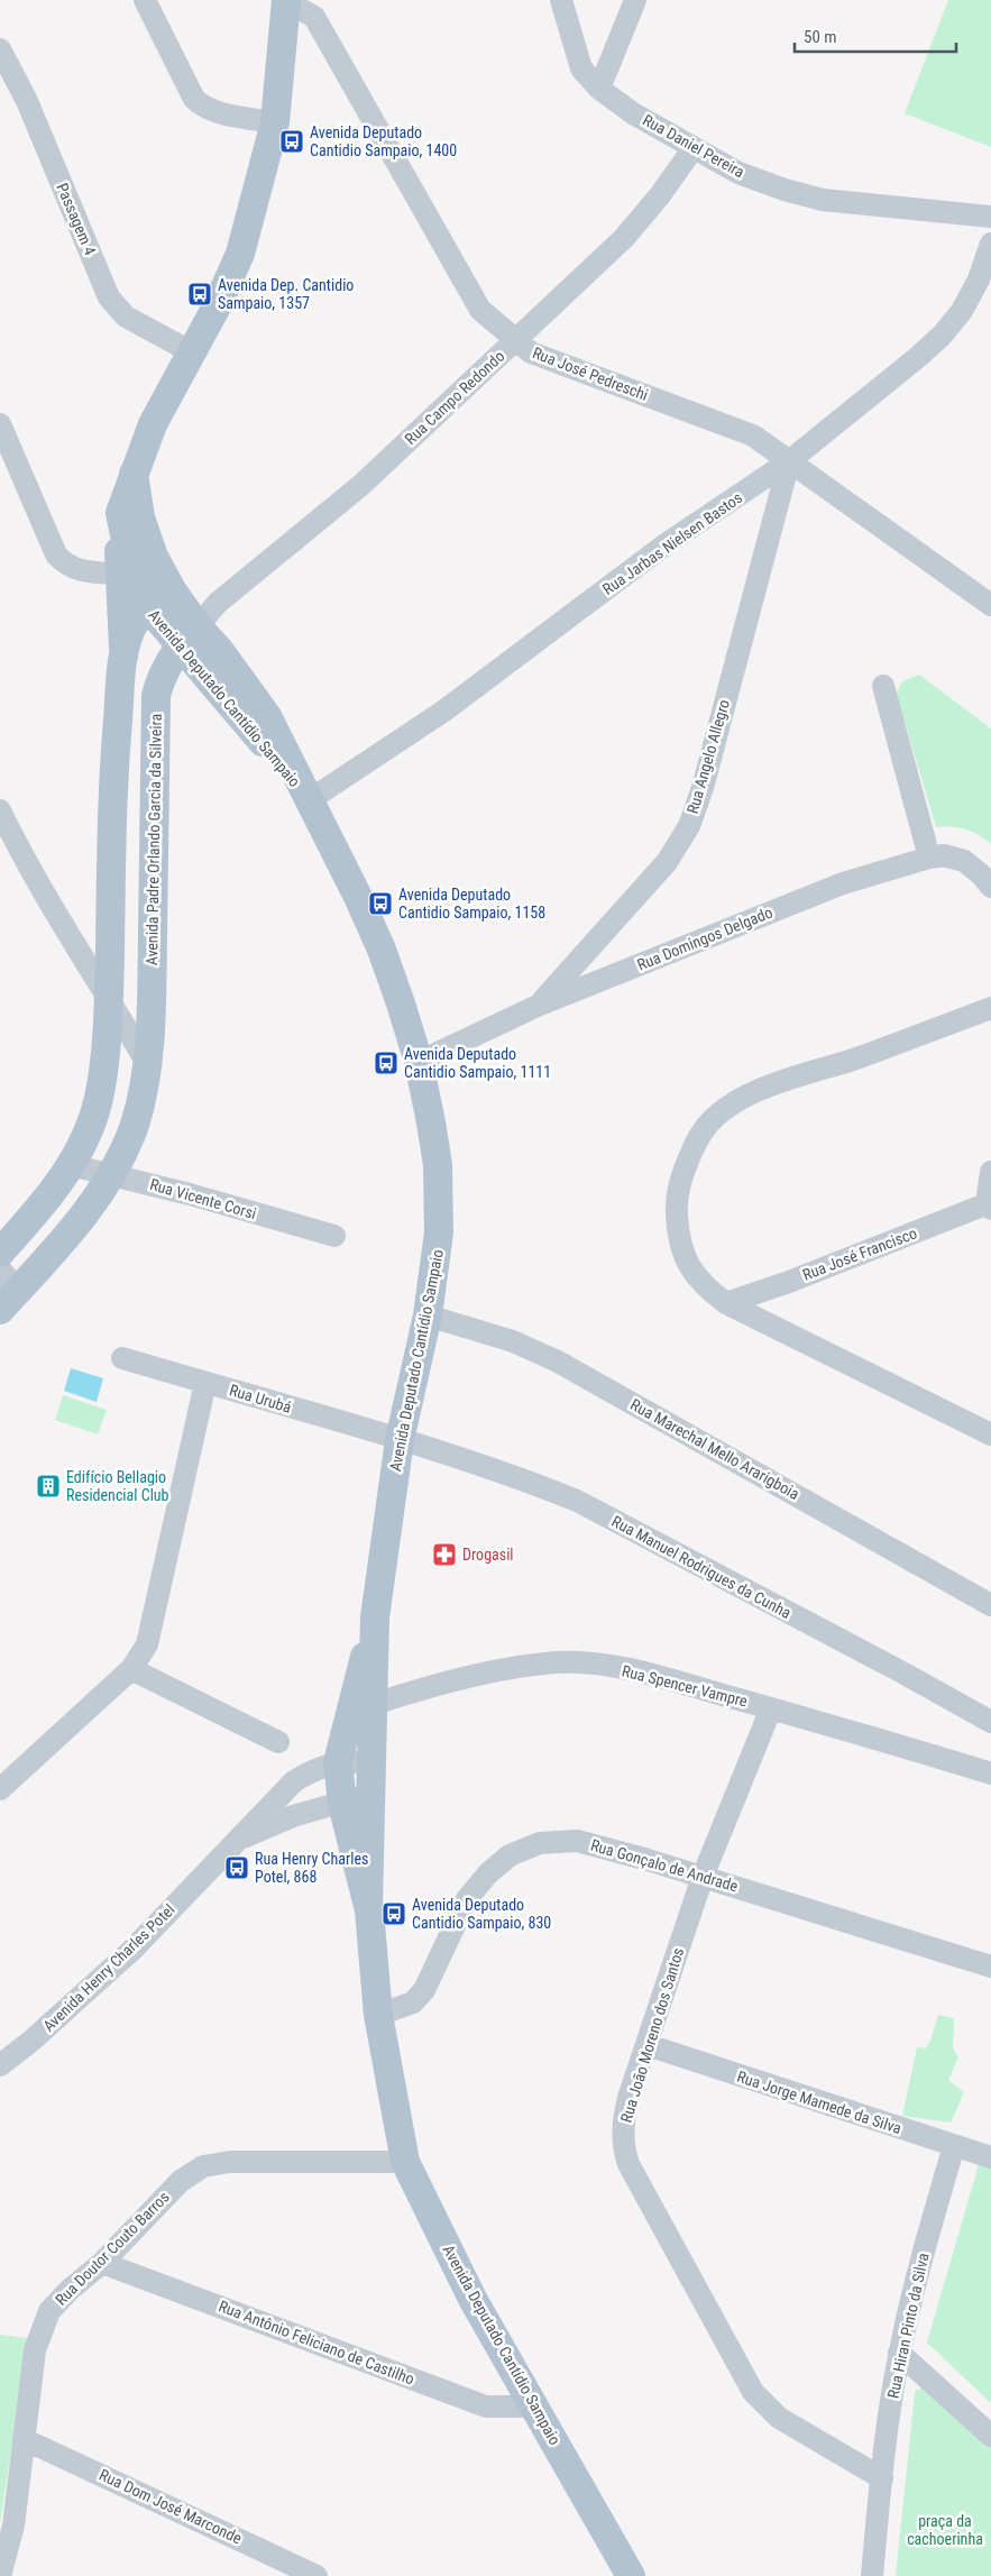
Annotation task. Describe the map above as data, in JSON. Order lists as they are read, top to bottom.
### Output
{
  "streets": {
    "main road": ["Avenida Deputado Cantídio Sampaio", "Avenida Padre Orlando Garcia da Silveira"],
    "street": [
      "Rua Daniel Pereira",
      "Passagem 4",
      "Rua José Pedreschi",
      "Rua Campo Redondo",
      "Rua Jarbas Nielsen Bastos",
      "Rua Angelo Allegro",
      "Rua Domingos Delgado",
      "Rua Vicente Corsi",
      "Rua José Francisco",
      "Rua Urubá",
      "Rua Marechal Mello Ararigboia",
      "Rua Manuel Rodrigues da Cunha",
      "Rua Spencer Vampre",
      "Rua Gonçalo de Andrade",
      "Avenida Henry Charles Potel",
      "Rua João Moreno dos Santos",
      "Rua Jorge Mamede da Silva",
      "Rua Doutor Couto Barros",
      "Rua Hiran Pinto da Silva",
      "Rua Antônio Feliciano de Castilho",
      "Rua Dom José Marconde"
    ]
  },
  "crossings": [
    ["Rua Daniel Pereira", "Rua Campo Redondo"],
    ["Passagem 4", "Avenida Deputado Cantídio Sampaio"],
    ["Rua José Pedreschi", "Rua Campo Redondo"],
    ["Rua José Pedreschi", "Rua Jarbas Nielsen Bastos"],
    ["Rua José Pedreschi", "Avenida Deputado Cantídio Sampaio"],
    ["Rua José Pedreschi", "Rua Angelo Allegro"],
    ["Rua Campo Redondo", "Avenida Deputado Cantídio Sampaio"],
    ["Rua Campo Redondo", "Avenida Padre Orlando Garcia da Silveira"],
    ["Rua Jarbas Nielsen Bastos", "Avenida Deputado Cantídio Sampaio"],
    ["Rua Jarbas Nielsen Bastos", "Rua Angelo Allegro"],
    ["Avenida Deputado Cantídio Sampaio", "Avenida Padre Orlando Garcia da Silveira"],
    ["Avenida Deputado Cantídio Sampaio", "Rua Domingos Delgado"],
    ["Avenida Deputado Cantídio Sampaio", "Rua Urubá"],
    ["Avenida Deputado Cantídio Sampaio", "Rua Marechal Mello Ararigboia"],
    ["Avenida Deputado Cantídio Sampaio", "Rua Manuel Rodrigues da Cunha"],
    ["Avenida Deputado Cantídio Sampaio", "Rua Spencer Vampre"],
    ["Avenida Deputado Cantídio Sampaio", "Rua Gonçalo de Andrade"],
    ["Avenida Deputado Cantídio Sampaio", "Avenida Henry Charles Potel"],
    ["Avenida Deputado Cantídio Sampaio", "Rua Doutor Couto Barros"],
    ["Avenida Deputado Cantídio Sampaio", "Rua Antônio Feliciano de Castilho"],
    ["Rua Angelo Allegro", "Rua Domingos Delgado"],
    ["Avenida Padre Orlando Garcia da Silveira", "Rua Vicente Corsi"],
    ["Rua Urubá", "Rua Manuel Rodrigues da Cunha"],
    ["Rua Spencer Vampre", "Rua João Moreno dos Santos"],
    ["Rua Gonçalo de Andrade", "Rua João Moreno dos Santos"],
    ["Rua João Moreno dos Santos", "Rua Jorge Mamede da Silva"],
    ["Rua João Moreno dos Santos", "Rua Hiran Pinto da Silva"],
    ["Rua Jorge Mamede da Silva", "Rua Hiran Pinto da Silva"],
    ["Rua Doutor Couto Barros", "Rua Antônio Feliciano de Castilho"],
    ["Rua Doutor Couto Barros", "Rua Dom José Marconde"]
  ],
  "parks": ["praça da cachoerinha"],
  "places": {
    "bus stop": [
      "Avenida Deputado Cantidio Sampaio, 1400",
      "Avenida Dep. Cantidio Sampaio, 1357",
      "Avenida Deputado Cantidio Sampaio, 1158",
      "Avenida Deputado Cantidio Sampaio, 1111",
      "Rua Henry Charles Potel, 868",
      "Avenida Deputado Cantidio Sampaio, 830"
    ],
    "building": ["Edifício Bellagio Residencial Club"],
    "pharmacy": ["Drogasil"]
  },
  "scale_bar": "50 m"
}
